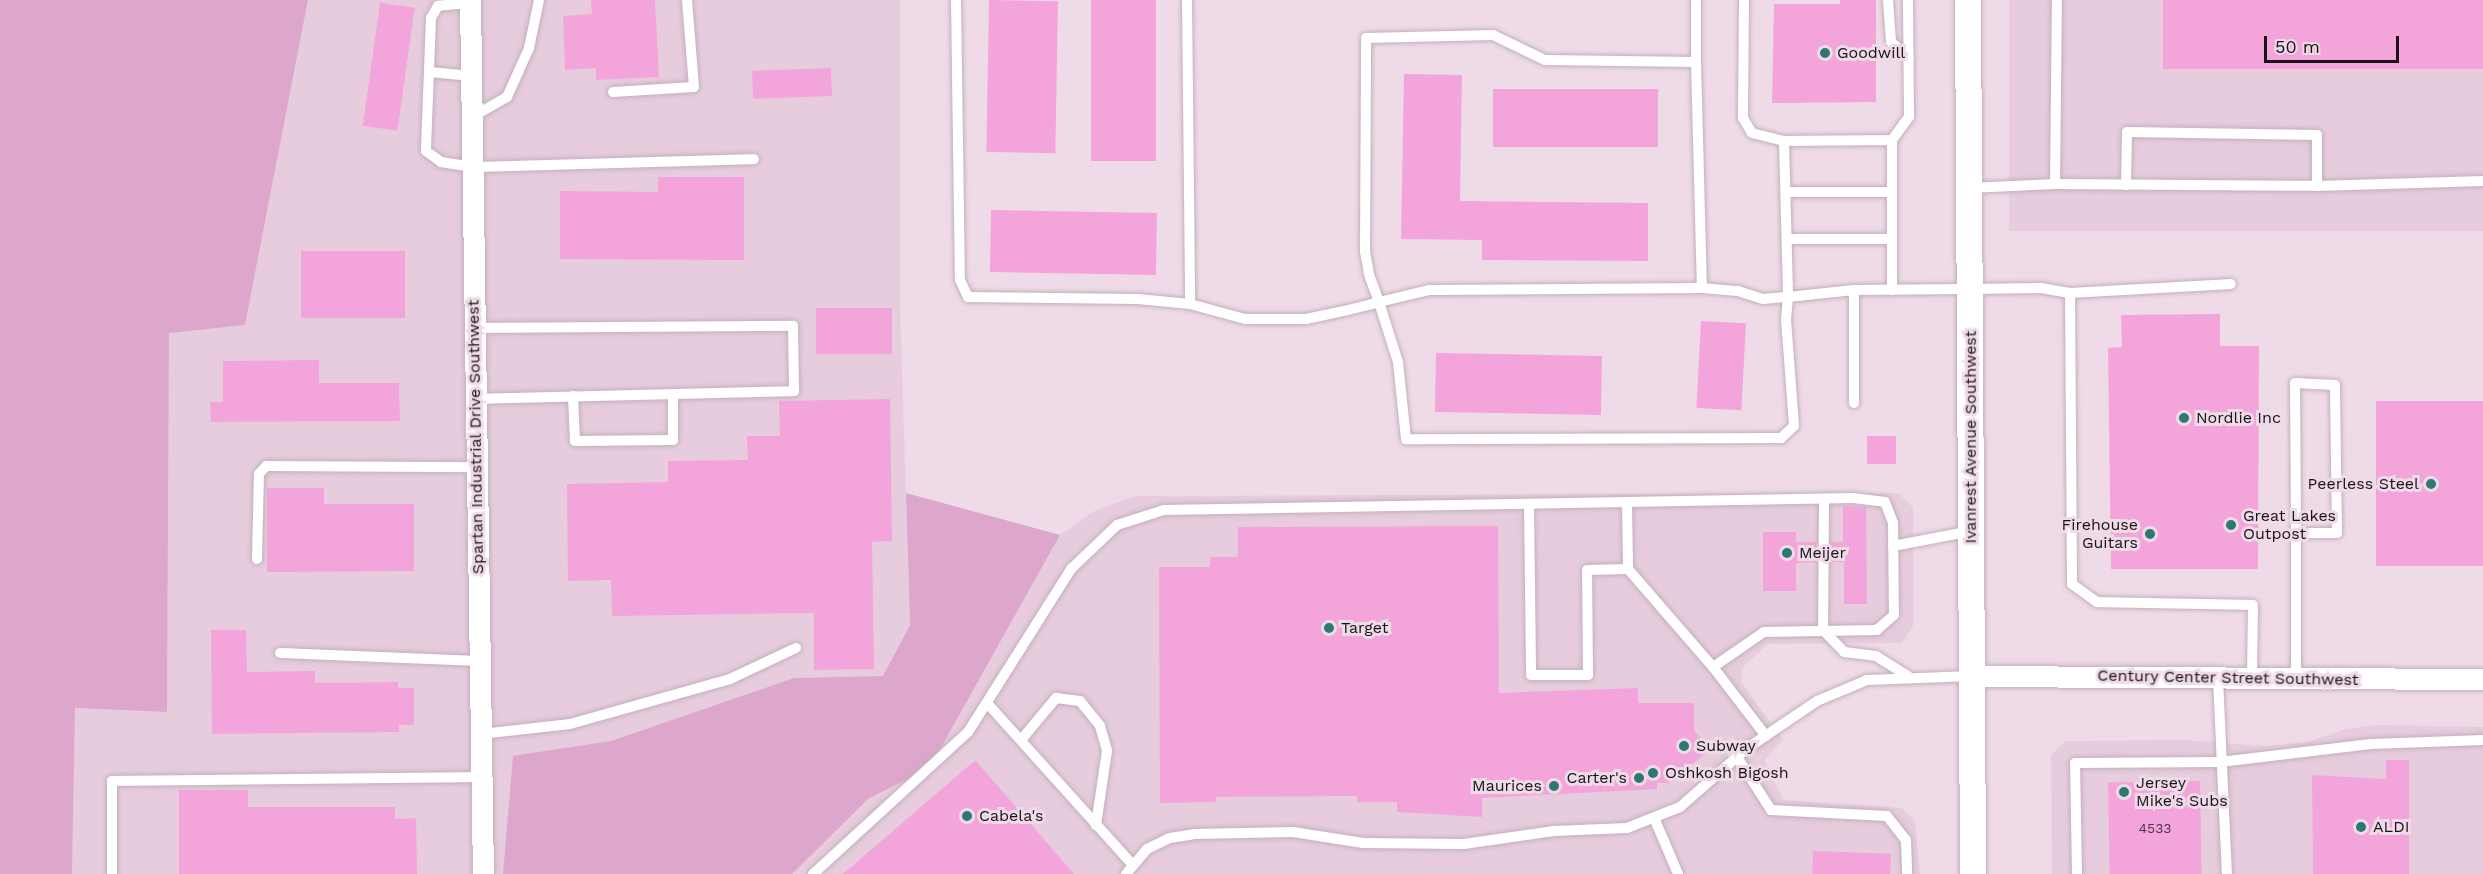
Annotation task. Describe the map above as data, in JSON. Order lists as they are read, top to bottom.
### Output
{
  "streets": {
    "street": ["Spartan Industrial Drive Southwest", "Ivanrest Avenue Southwest", "Century Center Street Southwest"]
  },
  "crossings": [
    ["Ivanrest Avenue Southwest", "Century Center Street Southwest"]
  ],
  "places": [
    "Goodwill",
    "Nordlie Inc",
    "Peerless Steel",
    "Great Lakes Outpost",
    "Firehouse Guitars",
    "Meijer",
    "Target",
    "Subway",
    "Oshkosh Bigosh",
    "Carter's",
    "Maurices",
    "Jersey Mike's Subs",
    "Cabela's",
    "ALDI"
  ],
  "house_numbers": ["4533"],
  "scale_bar": "50 m"
}
